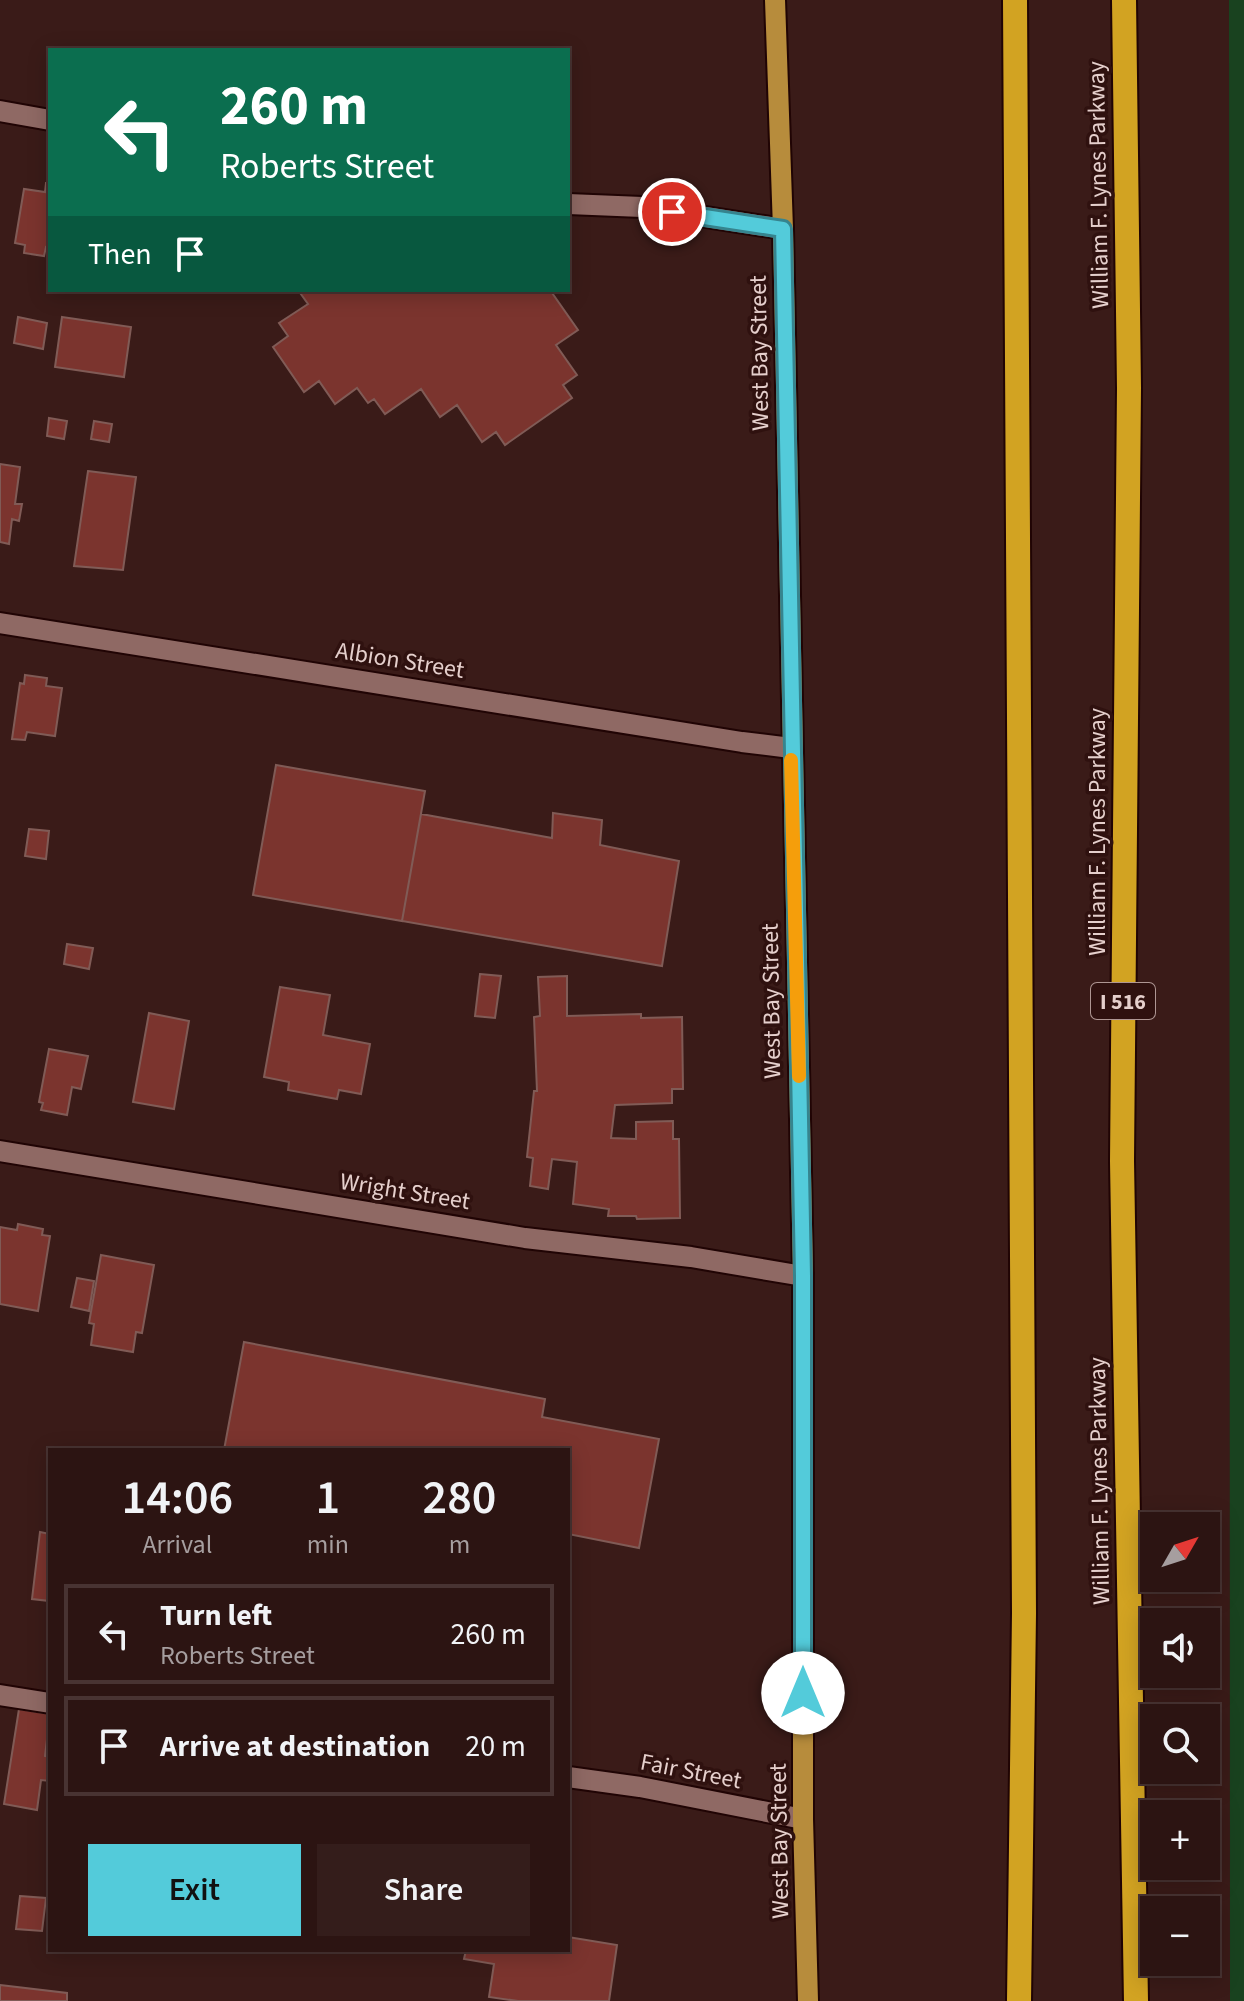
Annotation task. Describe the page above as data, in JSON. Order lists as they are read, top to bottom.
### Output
{
  "streets": {
    "highway": ["William F. Lynes Parkway", "I 516"],
    "main road": ["West Bay Street"],
    "street": ["Albion Street", "Wright Street", "Fair Street"]
  },
  "crossings": [
    ["West Bay Street", "Albion Street"],
    ["West Bay Street", "Wright Street"],
    ["West Bay Street", "Fair Street"]
  ],
  "north": "top right",
  "page": {
    "turn": ["260 m", "Roberts Street"],
    "then": "Then",
    "eta": [
      "14:06",
      "Arrival",
      "1",
      "min",
      "280",
      "m"
    ],
    "map_buttons": ["+", "−"],
    "list": [
      {
        "name": "Turn left",
        "note": "Roberts Street",
        "value": "260 m"
      },
      {
        "name": "Arrive at destination",
        "value": "20 m"
      }
    ],
    "buttons": ["Exit", "Share"]
  }
}
